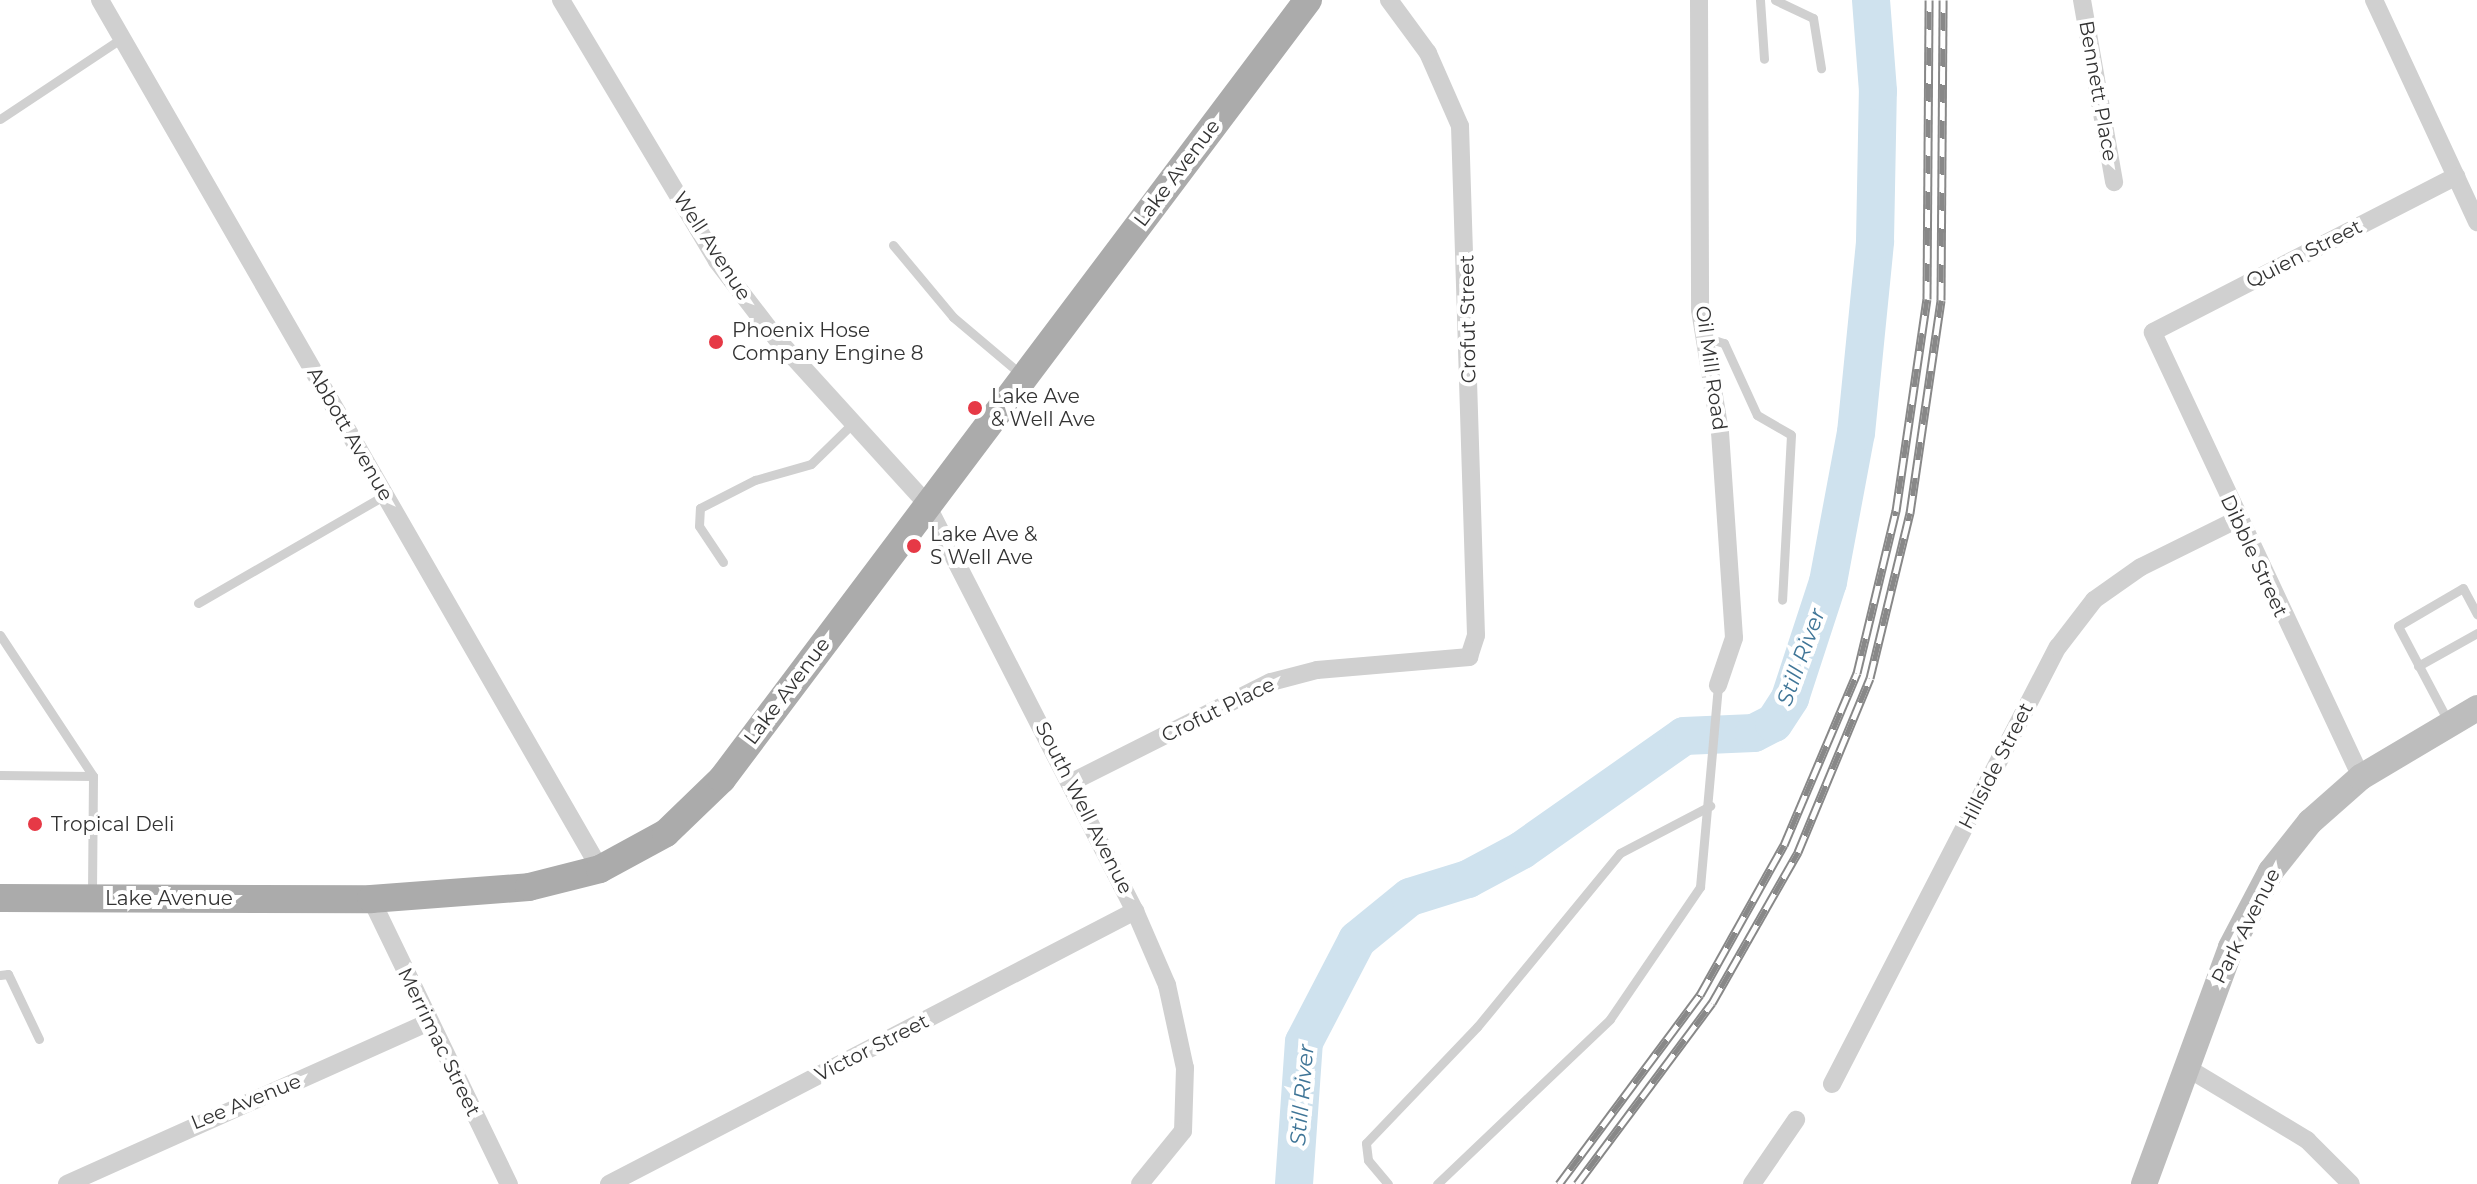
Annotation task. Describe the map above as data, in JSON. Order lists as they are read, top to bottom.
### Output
{
  "streets": {
    "main road": ["Lake Avenue", "Park Avenue"],
    "street": [
      "Bennett Place",
      "Well Avenue",
      "Quien Street",
      "Crofut Street",
      "Oil Mill Road",
      "Abbott Avenue",
      "Dibble Street",
      "Crofut Place",
      "Hillside Street",
      "South Well Avenue",
      "Merrimac Street",
      "Victor Street",
      "Lee Avenue"
    ]
  },
  "crossings": [
    ["Lake Avenue", "Well Avenue"],
    ["Lake Avenue", "Abbott Avenue"],
    ["Lake Avenue", "South Well Avenue"],
    ["Lake Avenue", "Merrimac Street"],
    ["Well Avenue", "South Well Avenue"],
    ["Quien Street", "Dibble Street"],
    ["Crofut Street", "Crofut Place"],
    ["Dibble Street", "Hillside Street"],
    ["Dibble Street", "Park Avenue"],
    ["Crofut Place", "South Well Avenue"],
    ["South Well Avenue", "Victor Street"],
    ["Merrimac Street", "Lee Avenue"]
  ],
  "water": ["Still River"],
  "places": [
    "Phoenix Hose Company Engine 8",
    "Lake Ave & Well Ave",
    "Lake Ave & S Well Ave",
    "Tropical Deli"
  ]
}
